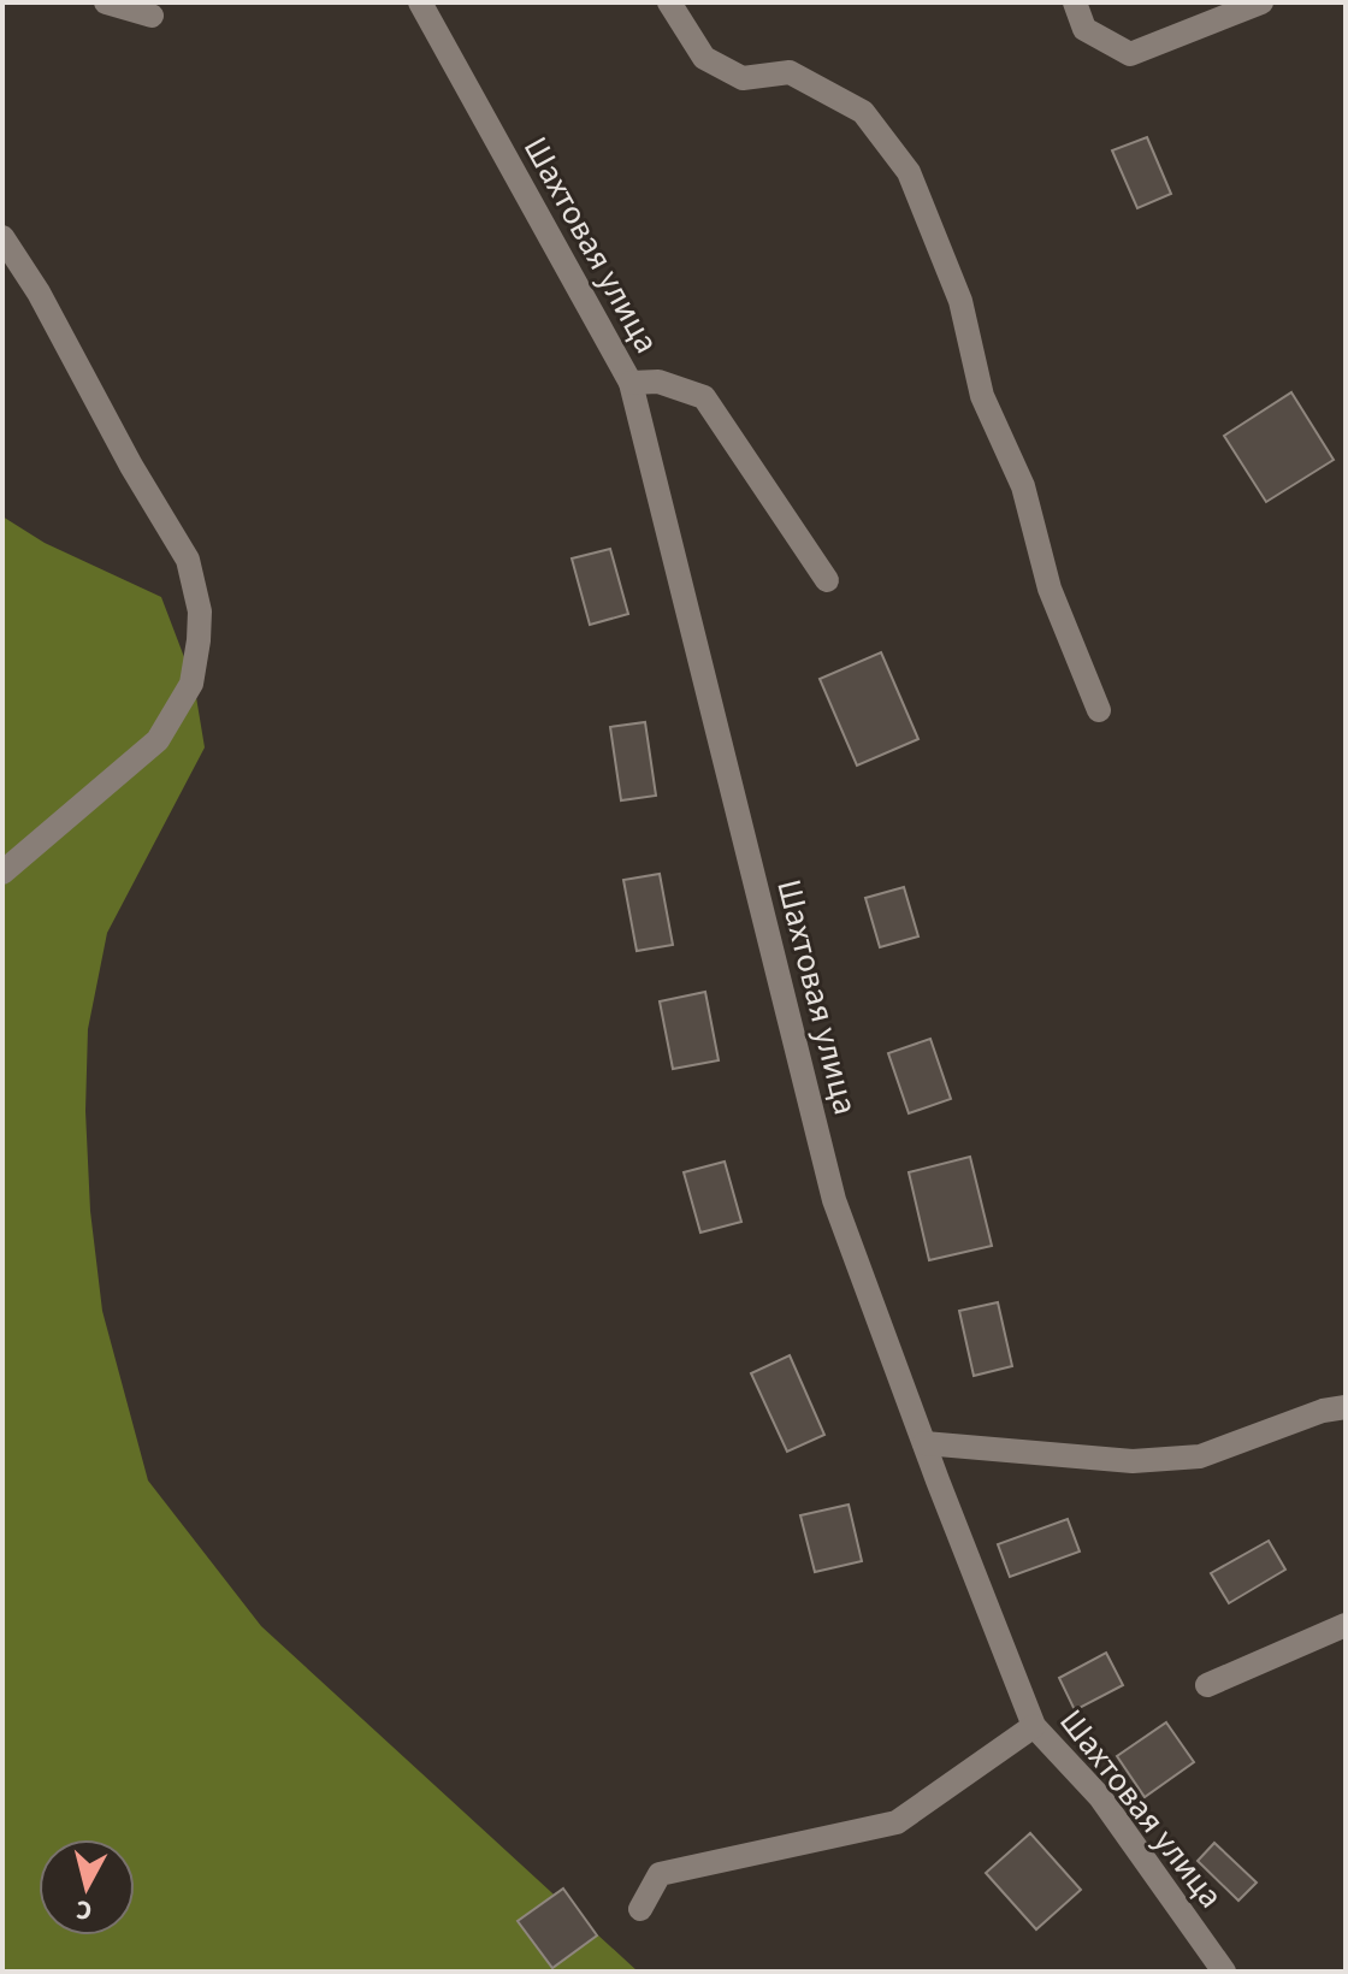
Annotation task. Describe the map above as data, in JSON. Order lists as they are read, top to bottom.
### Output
{
  "streets": {
    "street": ["Шахтовая улица"]
  },
  "north": "bottom"
}
